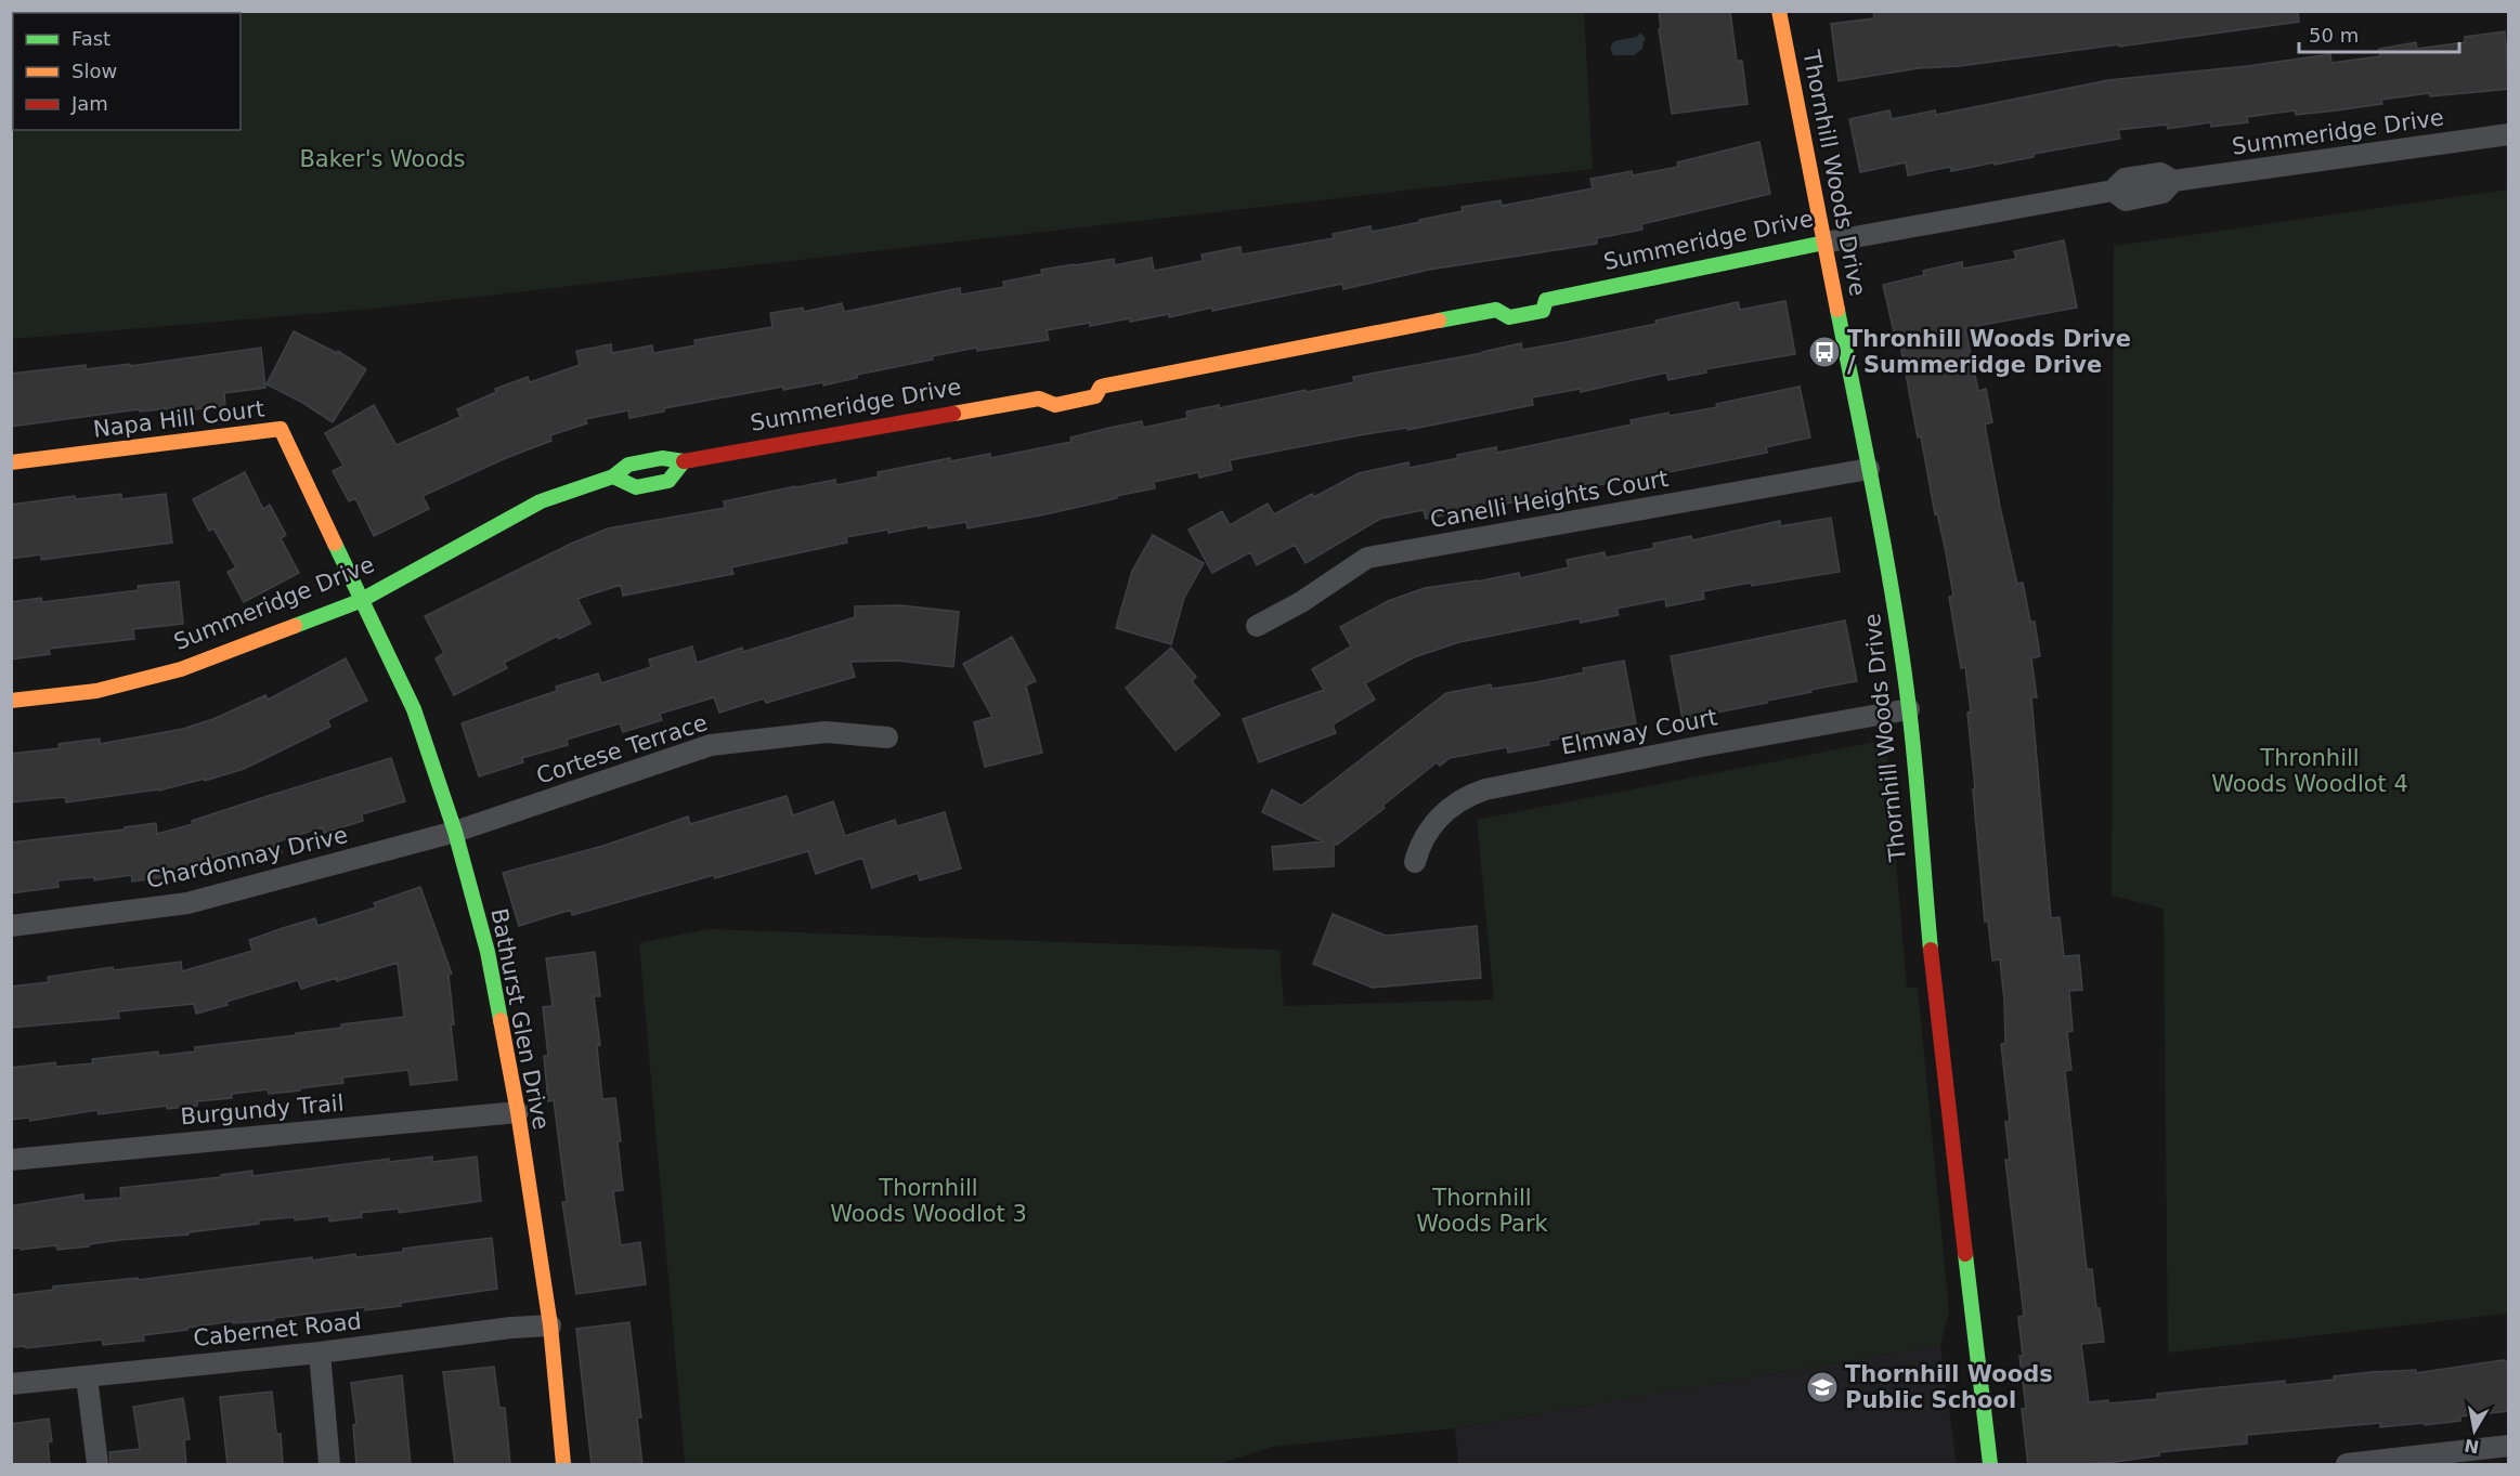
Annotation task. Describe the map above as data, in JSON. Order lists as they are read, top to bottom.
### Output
{
  "streets": {
    "street": [
      "Summeridge Drive",
      "Thornhill Woods Drive",
      "Napa Hill Court",
      "Canelli Heights Court",
      "Elmway Court",
      "Cortese Terrace",
      "Chardonnay Drive",
      "Bathurst Glen Drive",
      "Burgundy Trail",
      "Cabernet Road"
    ]
  },
  "crossings": [
    ["Summeridge Drive", "Thornhill Woods Drive"],
    ["Summeridge Drive", "Napa Hill Court"],
    ["Summeridge Drive", "Bathurst Glen Drive"],
    ["Thornhill Woods Drive", "Canelli Heights Court"],
    ["Thornhill Woods Drive", "Elmway Court"],
    ["Napa Hill Court", "Bathurst Glen Drive"],
    ["Cortese Terrace", "Chardonnay Drive"],
    ["Cortese Terrace", "Bathurst Glen Drive"],
    ["Chardonnay Drive", "Bathurst Glen Drive"],
    ["Bathurst Glen Drive", "Burgundy Trail"],
    ["Bathurst Glen Drive", "Cabernet Road"]
  ],
  "parks": [
    "Baker's Woods",
    "Thronhill Woods Woodlot 4",
    "Thornhill Woods Woodlot 3",
    "Thornhill Woods Park"
  ],
  "places": {
    "bus stop": ["Thronhill Woods Drive / Summeridge Drive"],
    "school or university": ["Thornhill Woods Public School"]
  },
  "legend": ["Fast", "Slow", "Jam"],
  "scale_bar": "50 m",
  "north": "bottom"
}
